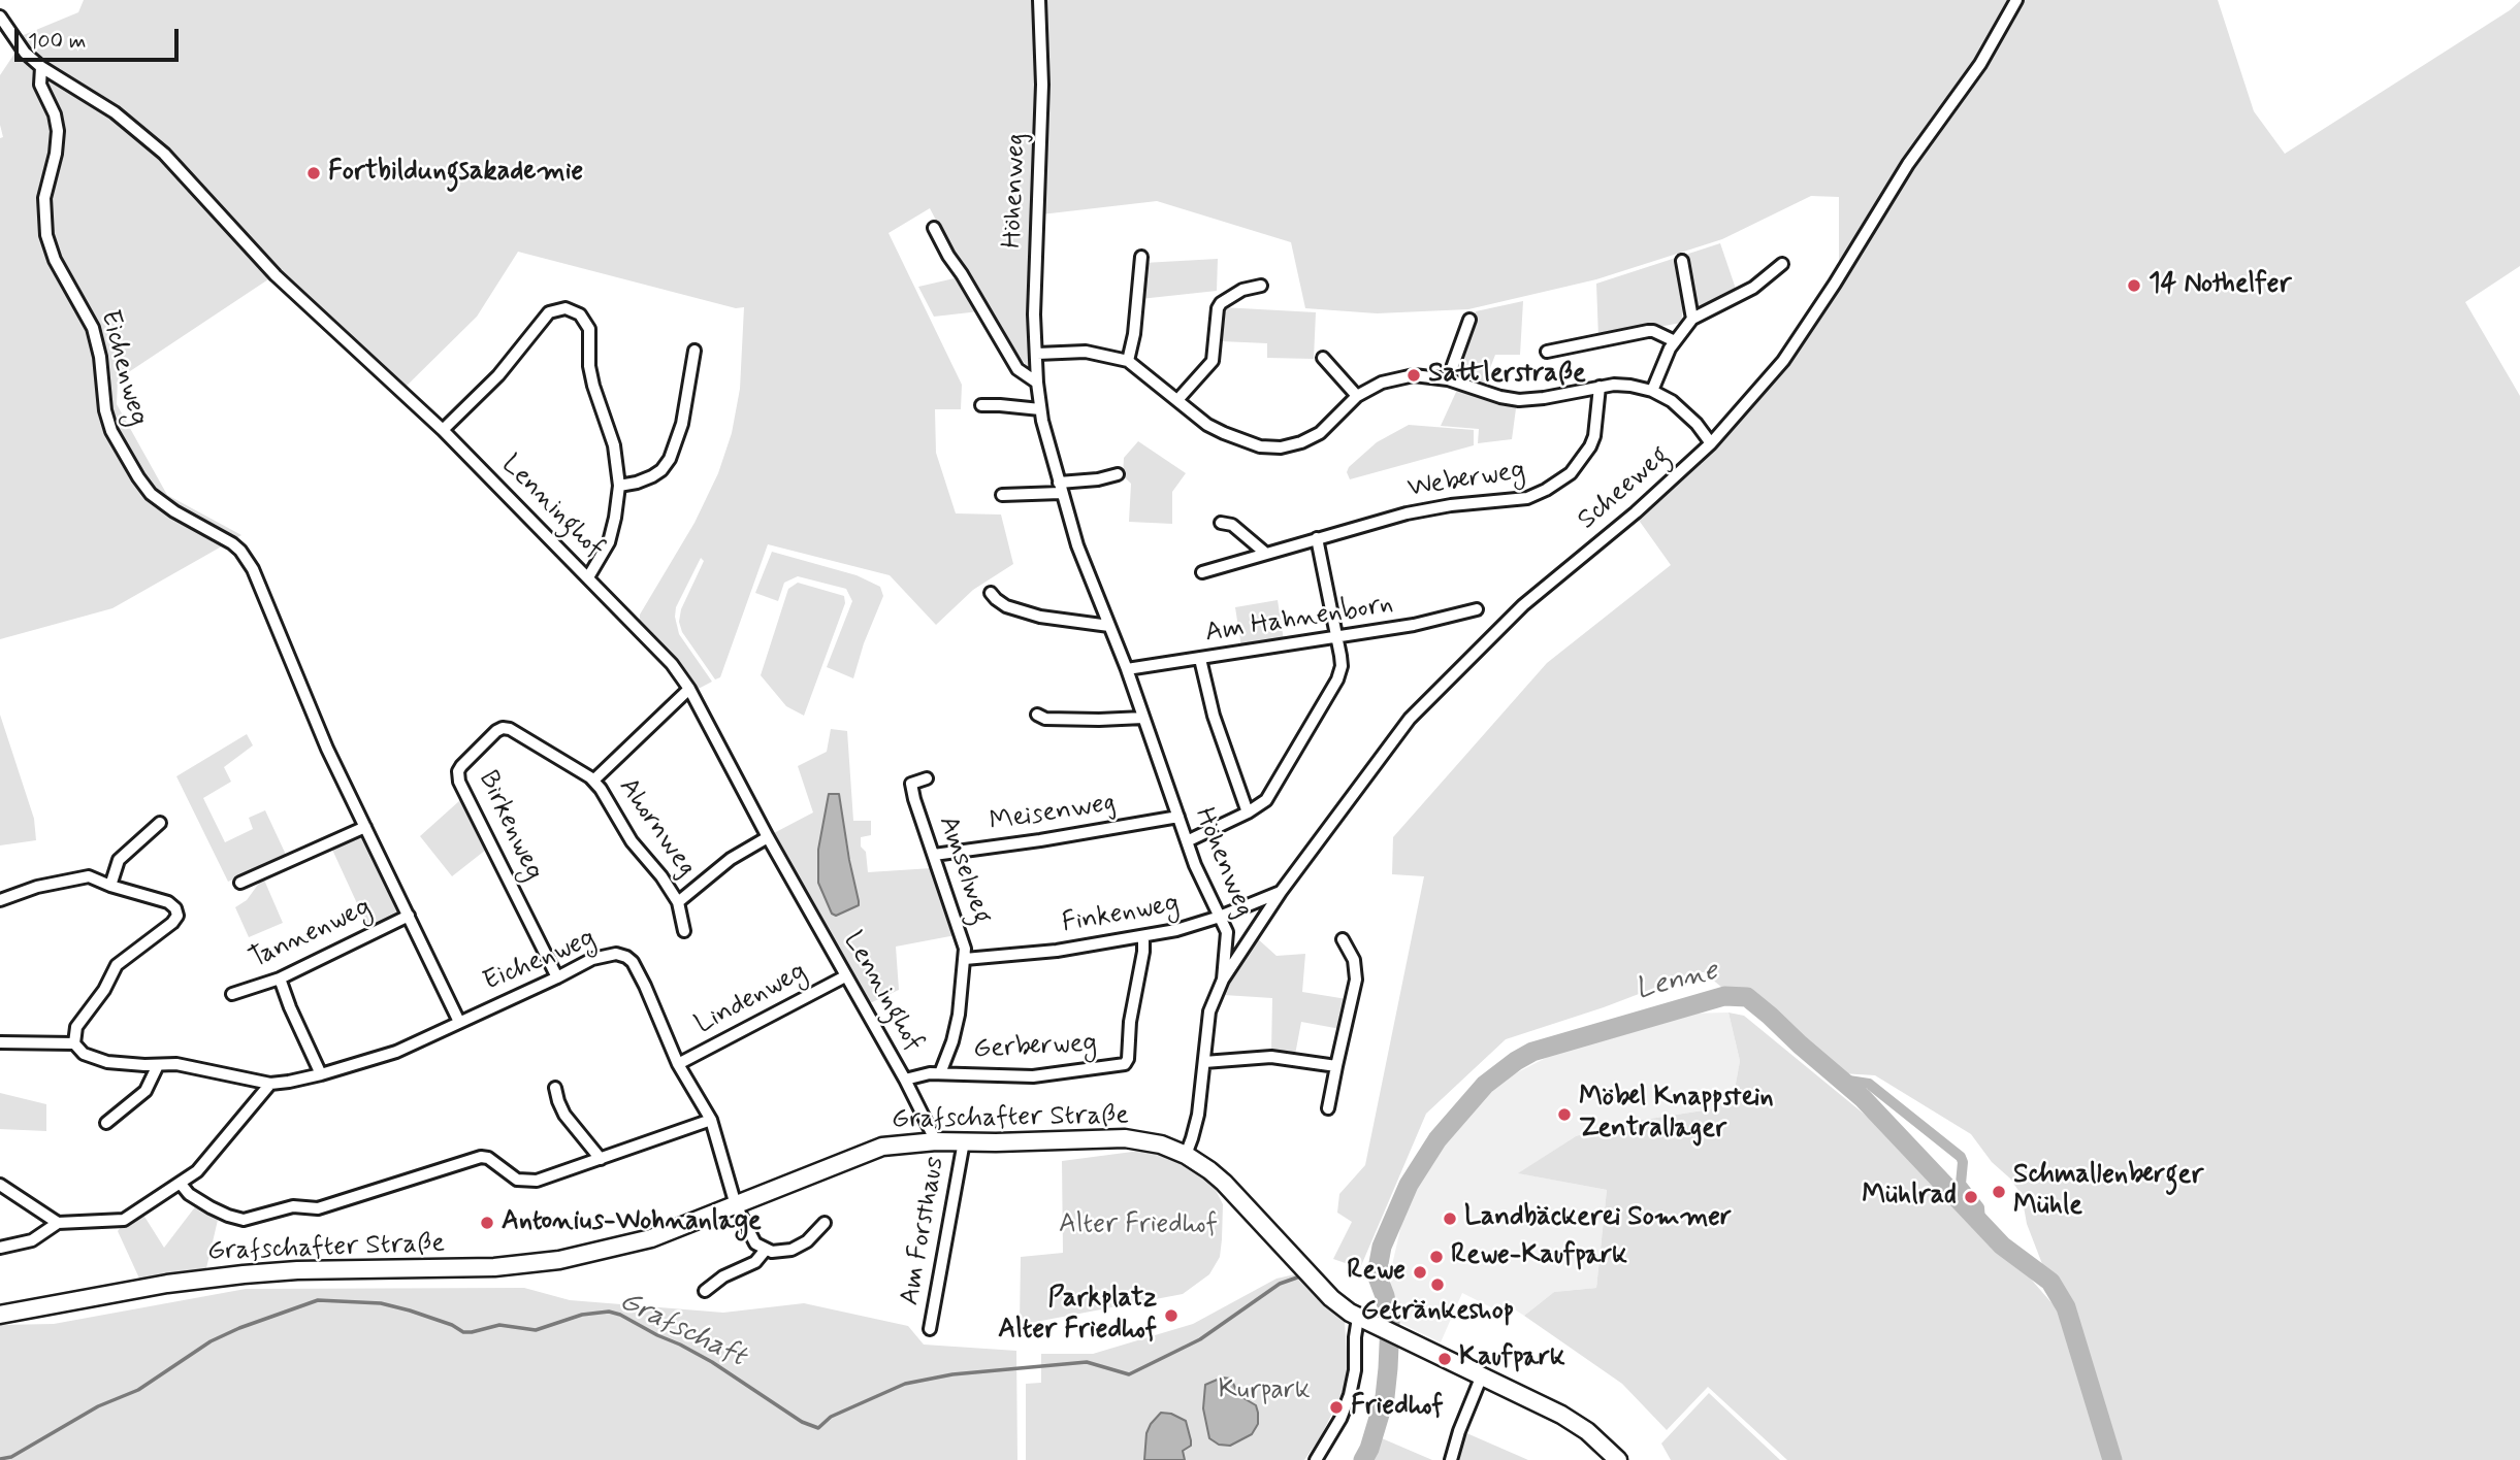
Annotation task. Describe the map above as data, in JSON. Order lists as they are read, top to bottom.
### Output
{
  "streets": {
    "street": [
      "Höhenweg",
      "Eichenweg",
      "Weberweg",
      "Scheeweg",
      "Lenninghof",
      "Am Hahnenborn",
      "Meisenweg",
      "Birkenweg",
      "Ahornweg",
      "Amselweg",
      "Finkenweg",
      "Tannenweg",
      "Lindenweg",
      "Gerberweg",
      "Grafschafter Straße",
      "Am Forsthaus"
    ]
  },
  "crossings": [
    ["Höhenweg", "Scheeweg"],
    ["Höhenweg", "Am Hahnenborn"],
    ["Höhenweg", "Meisenweg"],
    ["Höhenweg", "Finkenweg"],
    ["Höhenweg", "Grafschafter Straße"],
    ["Eichenweg", "Lenninghof"],
    ["Eichenweg", "Birkenweg"],
    ["Eichenweg", "Tannenweg"],
    ["Eichenweg", "Lindenweg"],
    ["Eichenweg", "Grafschafter Straße"],
    ["Scheeweg", "Finkenweg"],
    ["Lenninghof", "Ahornweg"],
    ["Lenninghof", "Lindenweg"],
    ["Lenninghof", "Gerberweg"],
    ["Lenninghof", "Grafschafter Straße"],
    ["Meisenweg", "Amselweg"],
    ["Birkenweg", "Ahornweg"],
    ["Amselweg", "Finkenweg"],
    ["Amselweg", "Gerberweg"],
    ["Finkenweg", "Gerberweg"],
    ["Grafschafter Straße", "Am Forsthaus"]
  ],
  "water": ["Lenne", "Grafschaft"],
  "parks": ["Alter Friedhof", "Kurpark"],
  "places": [
    "Fortbildungsakademie",
    "14 Nothelfer",
    "Sattlerstraße",
    "Möbel Knappstein Zentrallager",
    "Schmallenberger Mühle",
    "Mühlrad",
    "Landbäckerei Sommer",
    "Antonius-Wohnanlage",
    "Rewe-Kaufpark",
    "Rewe",
    "Getränkeshop",
    "Parkplatz Alter Friedhof",
    "Kaufpark",
    "Friedhof"
  ],
  "scale_bar": "100 m"
}
